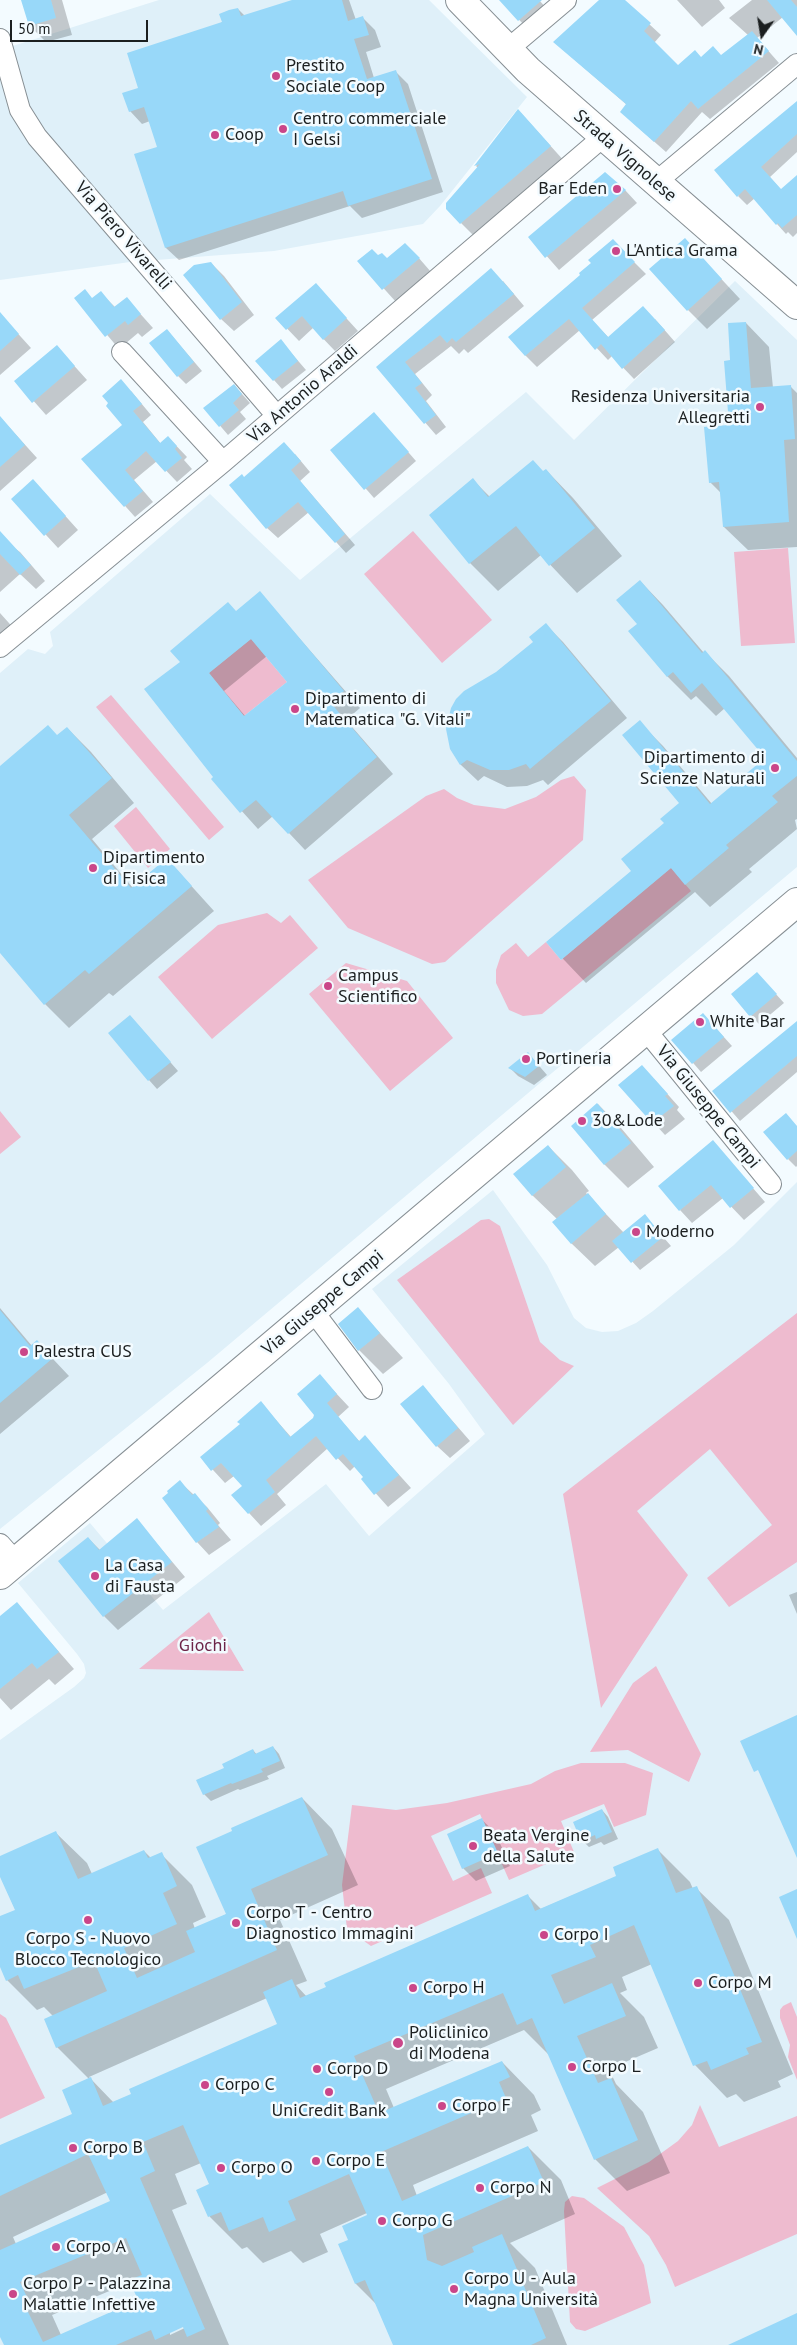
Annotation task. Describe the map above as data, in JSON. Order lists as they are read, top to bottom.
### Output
{
  "streets": {
    "street": [
      "Strada Vignolese",
      "Via Piero Vivarelli",
      "Via Antonio Araldi",
      "Via Giuseppe Campi"
    ]
  },
  "crossings": [
    ["Strada Vignolese", "Via Antonio Araldi"],
    ["Via Piero Vivarelli", "Via Antonio Araldi"]
  ],
  "parks": ["Giochi"],
  "places": [
    "Prestito Sociale Coop",
    "Centro commerciale I Gelsi",
    "Coop",
    "Bar Eden",
    "L'Antica Grama",
    "Residenza Universitaria Allegretti",
    "Dipartimento di Matematica \"G. Vitali\"",
    "Dipartimento di Scienze Naturali",
    "Dipartimento di Fisica",
    "Campus Scientifico",
    "White Bar",
    "Portineria",
    "30&Lode",
    "Moderno",
    "Palestra CUS",
    "La Casa di Fausta",
    "Beata Vergine della Salute",
    "Corpo S - Nuovo Blocco Tecnologico",
    "Corpo T - Centro Diagnostico Immagini",
    "Corpo I",
    "Corpo M",
    "Corpo H",
    "Policlinico di Modena",
    "Corpo L",
    "Corpo D",
    "Corpo C",
    "UniCredit Bank",
    "Corpo F",
    "Corpo B",
    "Corpo E",
    "Corpo O",
    "Corpo N",
    "Corpo G",
    "Corpo A",
    "Corpo U - Aula Magna Università",
    "Corpo P - Palazzina Malattie Infettive"
  ],
  "scale_bar": "50 m",
  "north": "bottom"
}
